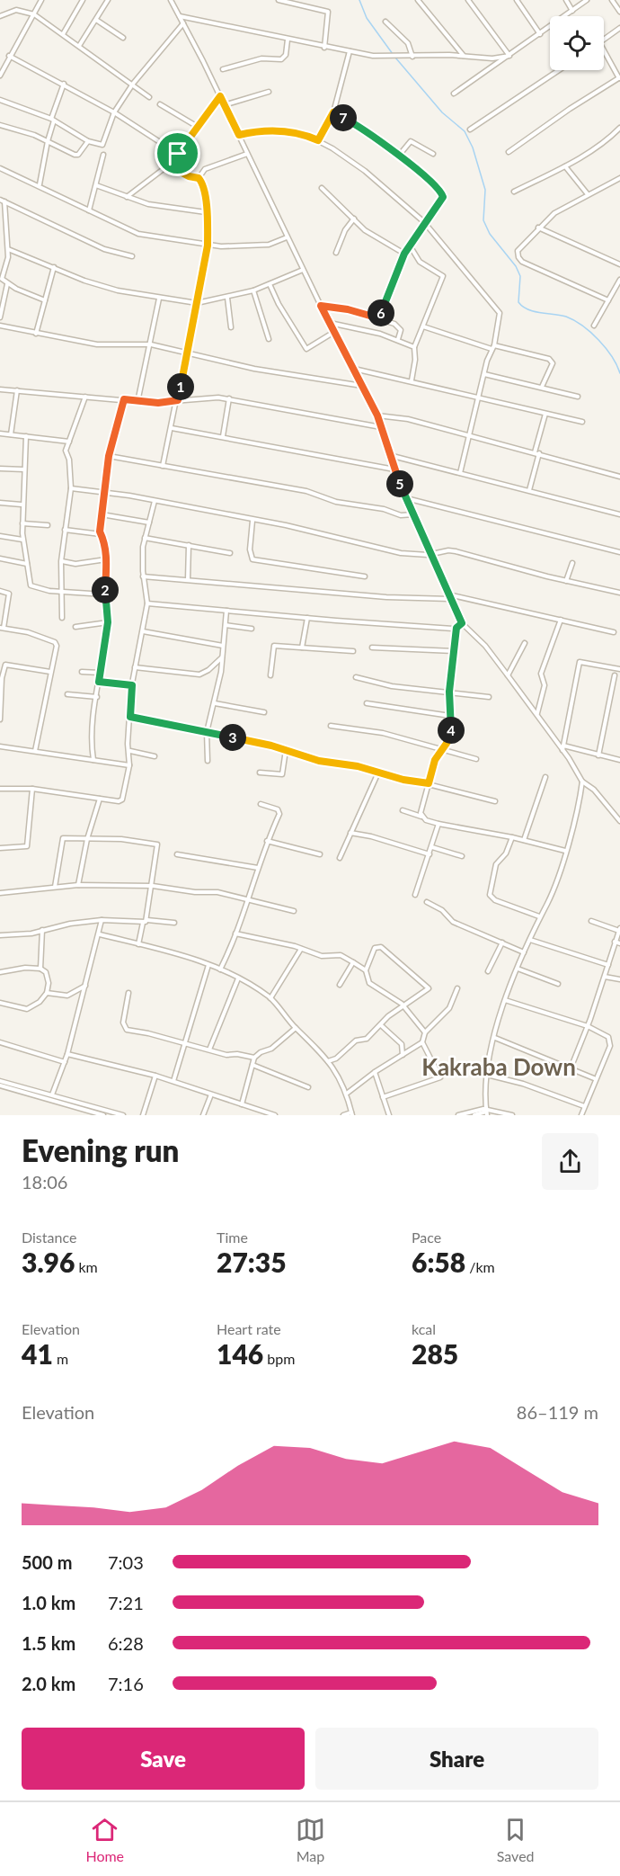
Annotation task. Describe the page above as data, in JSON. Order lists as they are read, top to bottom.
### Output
{
  "districts": ["Kakraba Down"],
  "page": {
    "pins": [
      "7",
      "6",
      "1",
      "5",
      "2",
      "4",
      "3"
    ],
    "heading": ["Evening run", "18:06"],
    "stats": [
      ["Distance", "3.96 km"],
      ["Time", "27:35"],
      ["Pace", "6:58 /km"],
      ["Elevation", "41 m"],
      ["Heart rate", "146 bpm"],
      ["kcal", "285"]
    ],
    "chart": ["Elevation", "86–119 m"],
    "list": [
      {
        "name": "500 m",
        "note": "7:03"
      },
      {
        "name": "1.0 km",
        "note": "7:21"
      },
      {
        "name": "1.5 km",
        "note": "6:28"
      },
      {
        "name": "2.0 km",
        "note": "7:16"
      }
    ],
    "buttons": ["Save", "Share"],
    "tabs": ["Home", "Map", "Saved"]
  }
}
